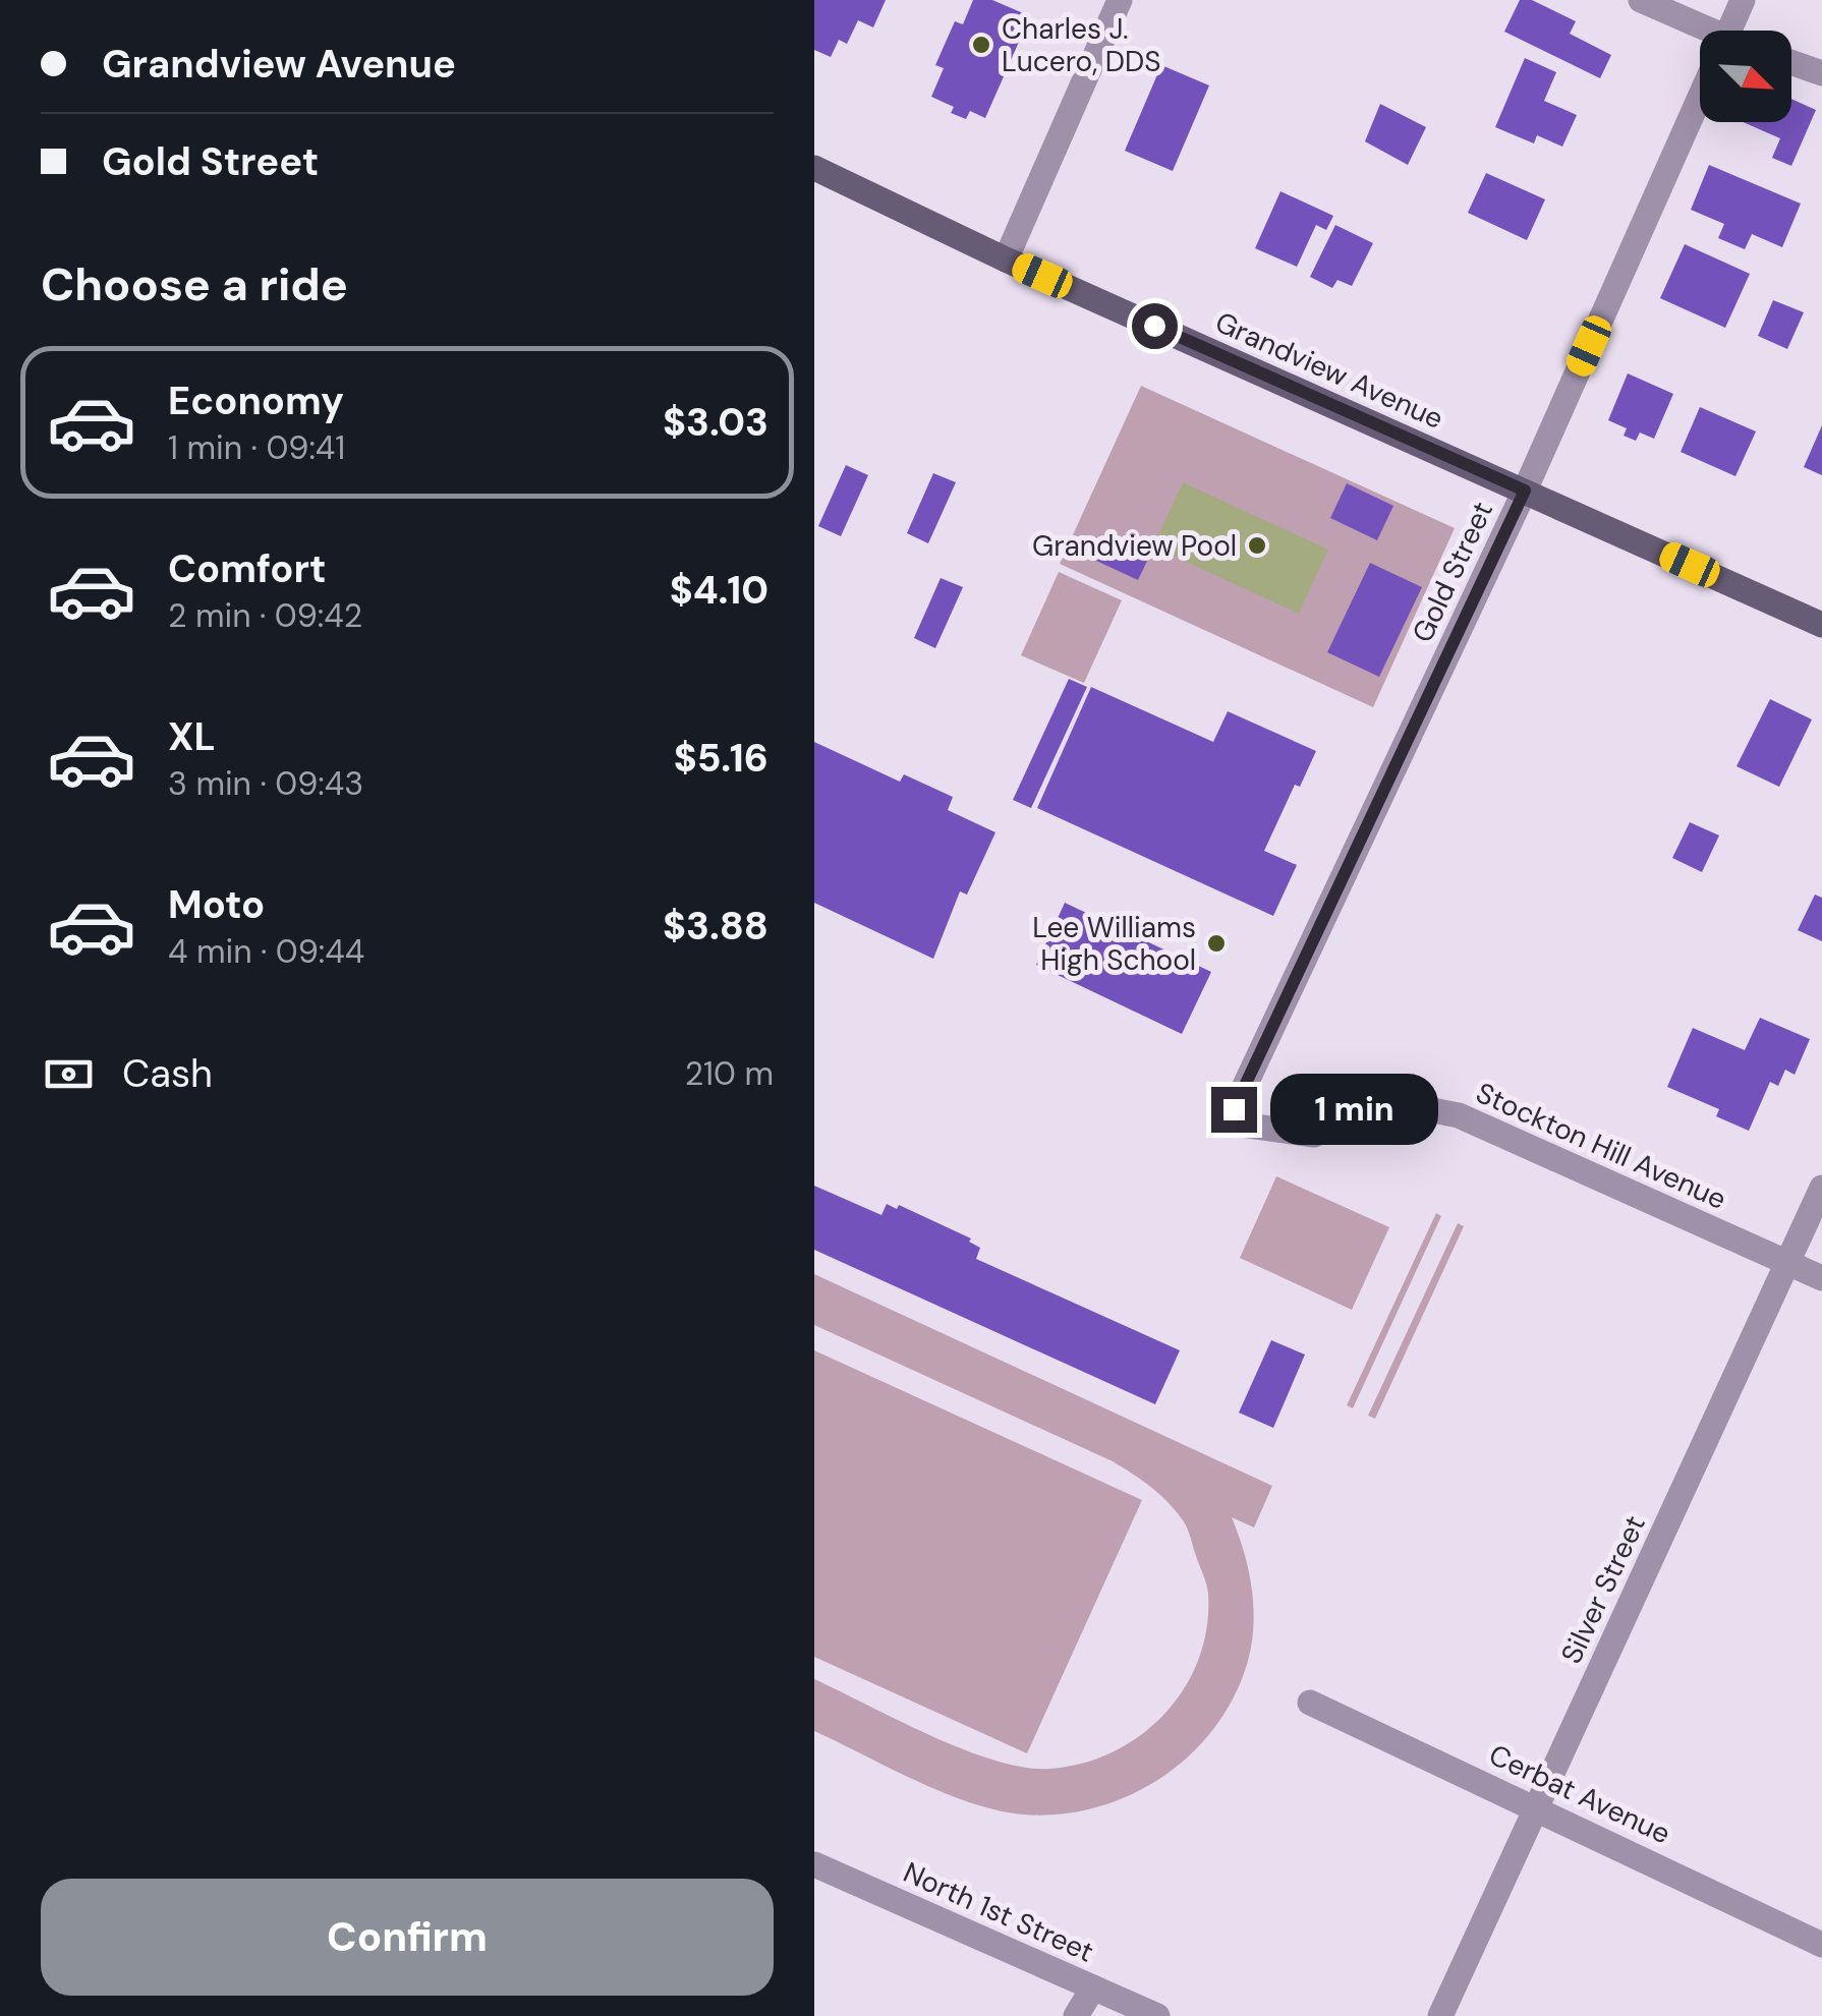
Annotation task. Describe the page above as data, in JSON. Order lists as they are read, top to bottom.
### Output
{
  "streets": {
    "main road": ["Grandview Avenue"],
    "street": [
      "Gold Street",
      "Stockton Hill Avenue",
      "Silver Street",
      "Cerbat Avenue",
      "North 1st Street"
    ]
  },
  "crossings": [
    ["Grandview Avenue", "Gold Street"],
    ["Gold Street", "Stockton Hill Avenue"],
    ["Stockton Hill Avenue", "Silver Street"],
    ["Silver Street", "Cerbat Avenue"]
  ],
  "places": ["Charles J. Lucero, DDS", "Grandview Pool", "Lee Williams High School"],
  "north": "bottom right",
  "page": {
    "banner": ["Grandview Avenue", "Gold Street"],
    "heading": "Choose a ride",
    "list": [
      {
        "name": "Economy",
        "note": "1 min · 09:41",
        "value": "$3.03"
      },
      {
        "name": "Comfort",
        "note": "2 min · 09:42",
        "value": "$4.10"
      },
      {
        "name": "XL",
        "note": "3 min · 09:43",
        "value": "$5.16"
      },
      {
        "name": "Moto",
        "note": "4 min · 09:44",
        "value": "$3.88"
      }
    ],
    "pay": ["Cash", "210 m"],
    "bubble": "1 min",
    "buttons": "Confirm"
  }
}
